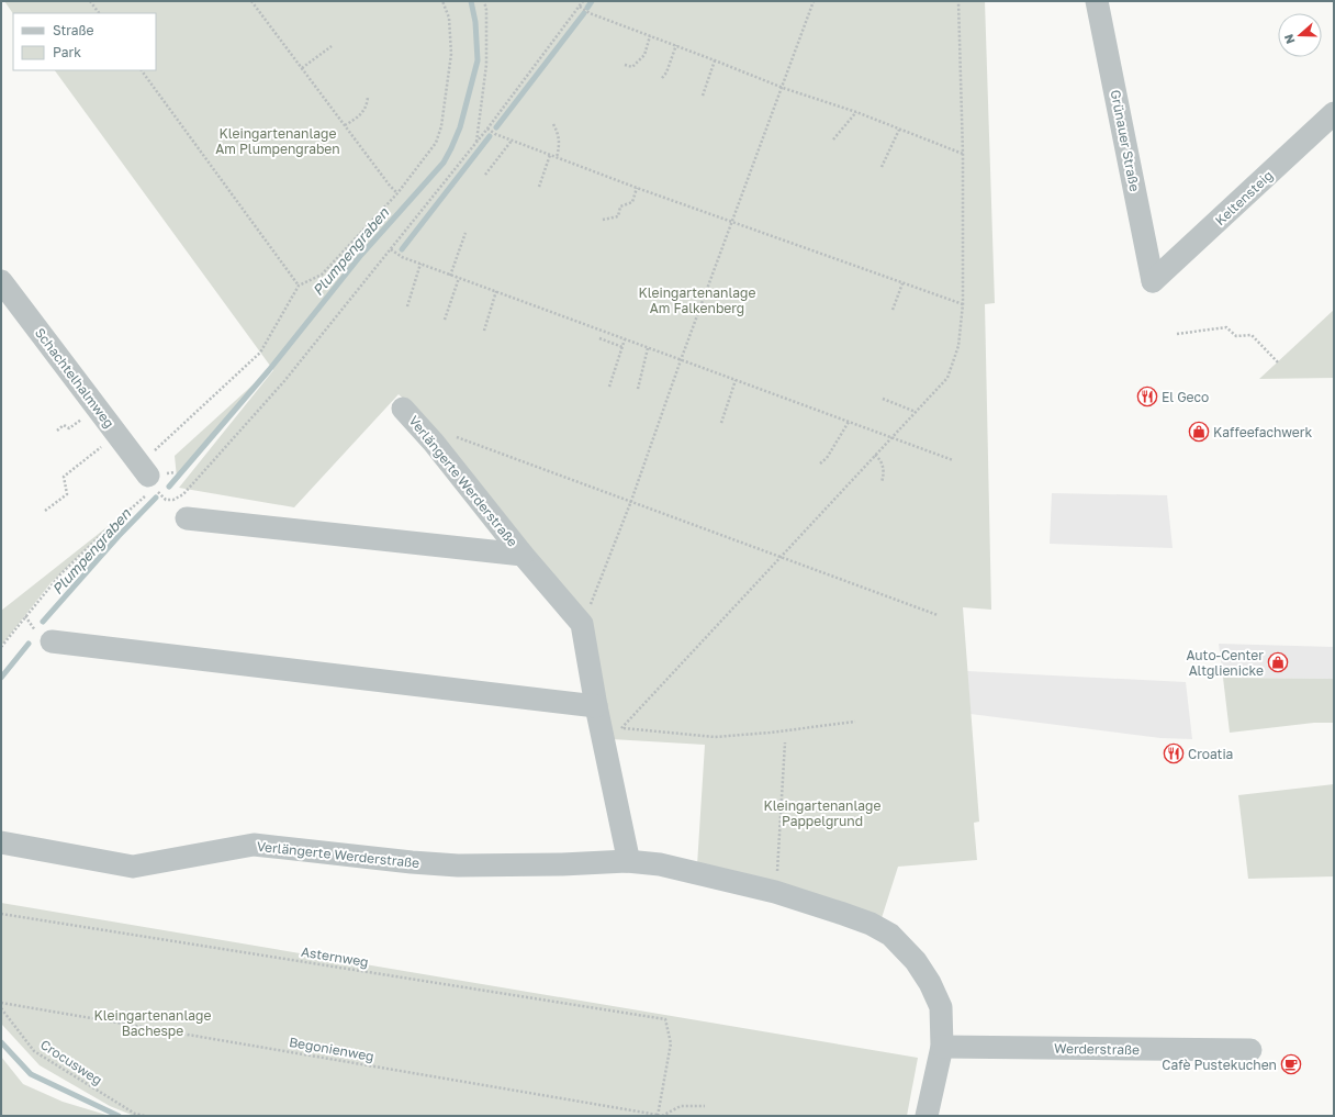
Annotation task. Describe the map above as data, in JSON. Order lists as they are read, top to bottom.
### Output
{
  "streets": {
    "street": [
      "Grünauer Straße",
      "Keltensteig",
      "Schachtelhalmweg",
      "Verlängerte Werderstraße",
      "Werderstraße"
    ],
    "path": ["Asternweg", "Begonienweg", "Crocusweg"]
  },
  "crossings": [
    ["Grünauer Straße", "Keltensteig"],
    ["Verlängerte Werderstraße", "Werderstraße"],
    ["Asternweg", "Begonienweg"]
  ],
  "water": ["Plumpengraben"],
  "parks": [
    "Kleingartenanlage Am Plumpengraben",
    "Kleingartenanlage Am Falkenberg",
    "Kleingartenanlage Pappelgrund",
    "Kleingartenanlage Bachespe"
  ],
  "places": {
    "restaurant": ["El Geco", "Croatia"],
    "shop": ["Kaffeefachwerk", "Auto-Center Altglienicke"],
    "cafe": ["Cafè Pustekuchen"]
  },
  "legend": ["Straße", "Park"],
  "north": "left"
}
